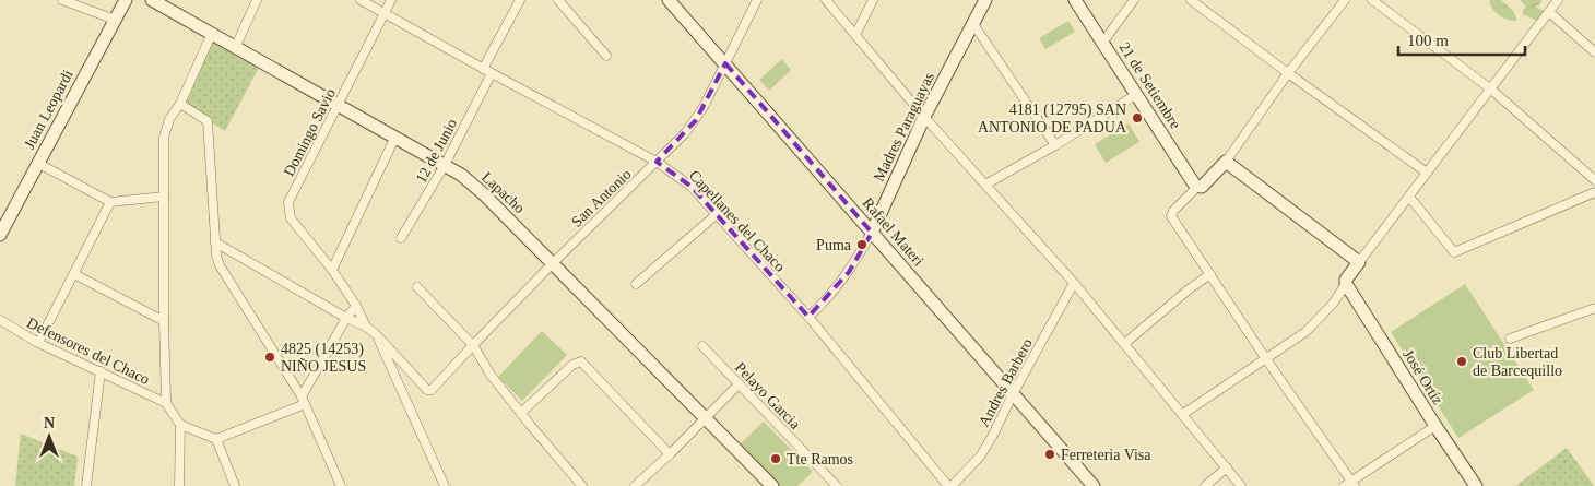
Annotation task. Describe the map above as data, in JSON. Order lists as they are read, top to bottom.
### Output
{
  "streets": {
    "street": [
      "21 de Setiembre",
      "Juan Leopardi",
      "Madres Paraguayas",
      "Domingo Savio",
      "12 de Junio",
      "Lapacho",
      "San Antonio",
      "Capellanes del Chaco",
      "Rafael Materi",
      "Defensores del Chaco",
      "José Ortíz",
      "Andres Barbero",
      "Pelayo Garcia"
    ]
  },
  "crossings": [
    ["Madres Paraguayas", "Capellanes del Chaco"],
    ["Madres Paraguayas", "Rafael Materi"],
    ["Domingo Savio", "Lapacho"],
    ["Domingo Savio", "Capellanes del Chaco"],
    ["12 de Junio", "Lapacho"],
    ["12 de Junio", "Capellanes del Chaco"],
    ["Lapacho", "San Antonio"],
    ["San Antonio", "Capellanes del Chaco"],
    ["San Antonio", "Rafael Materi"],
    ["Capellanes del Chaco", "Andres Barbero"],
    ["Rafael Materi", "Andres Barbero"]
  ],
  "places": [
    "4181 (12795) SAN ANTONIO DE PADUA",
    "Puma",
    "4825 (14253) NIÑO JESUS",
    "Club Libertad de Barcequillo",
    "Ferreteria Visa",
    "Tte Ramos"
  ],
  "scale_bar": "100 m",
  "north": "top"
}
